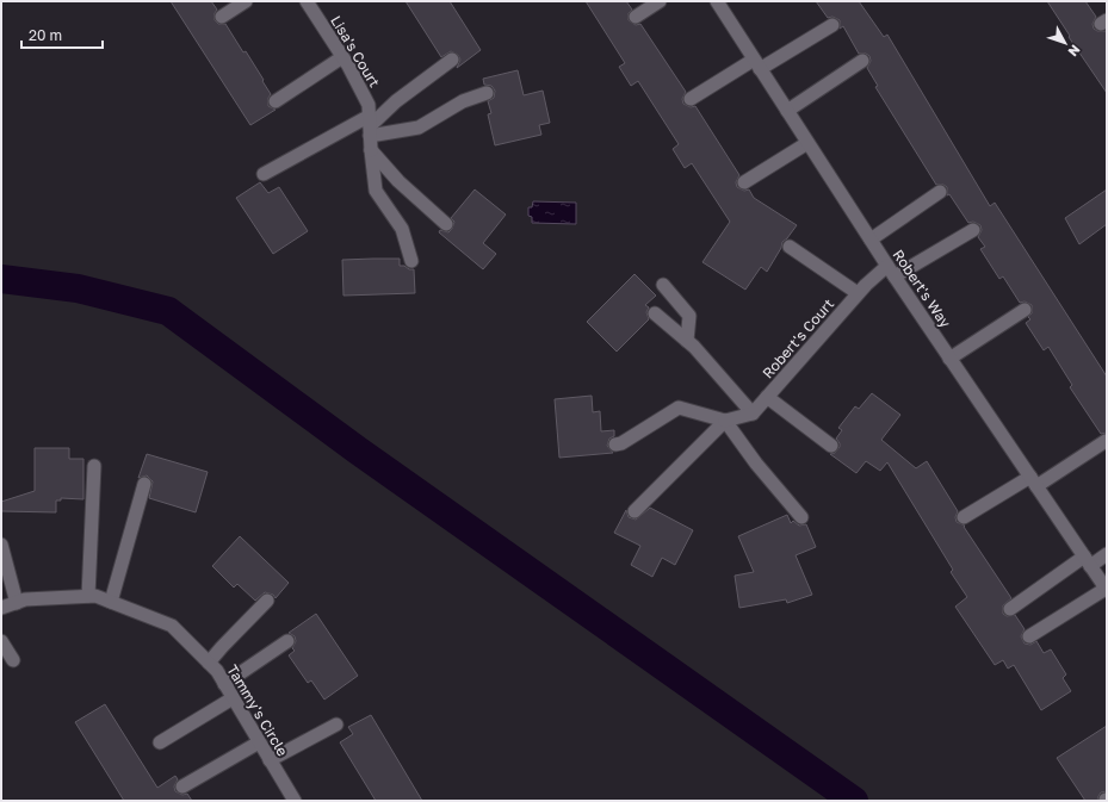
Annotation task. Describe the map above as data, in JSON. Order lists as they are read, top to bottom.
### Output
{
  "streets": {
    "street": [
      "Lisa's Court",
      "Robert's Way",
      "Robert's Court",
      "Tammy's Circle"
    ]
  },
  "crossings": [
    ["Robert's Way", "Robert's Court"]
  ],
  "scale_bar": "20 m",
  "north": "bottom right"
}
